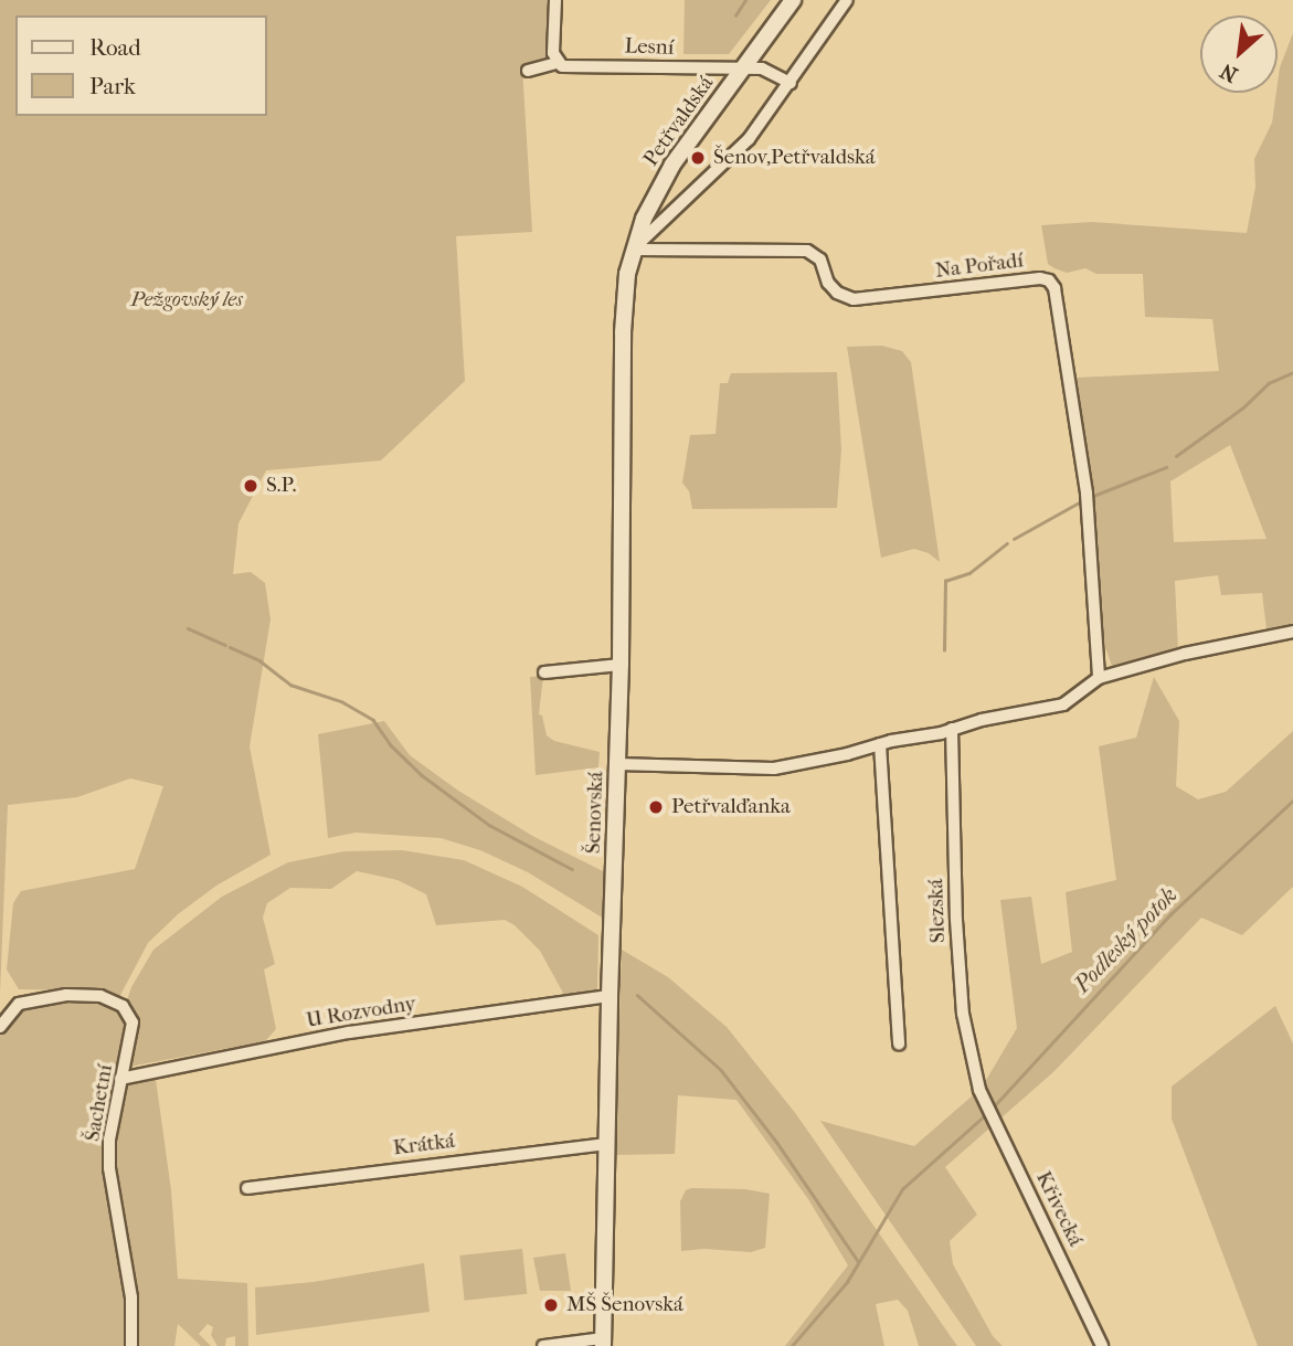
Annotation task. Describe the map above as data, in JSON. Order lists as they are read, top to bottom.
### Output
{
  "streets": {
    "main road": ["Petřvaldská", "Šenovská"],
    "street": [
      "Lesní",
      "Na Pořadí",
      "Slezská",
      "U Rozvodny",
      "Šachetní",
      "Krátká",
      "Křivecká"
    ]
  },
  "crossings": [
    ["Lesní", "Petřvaldská"],
    ["Petřvaldská", "Na Pořadí"],
    ["Petřvaldská", "Šenovská"],
    ["Šenovská", "U Rozvodny"],
    ["Šenovská", "Krátká"],
    ["Slezská", "Křivecká"],
    ["U Rozvodny", "Šachetní"]
  ],
  "water": ["Podleský potok"],
  "parks": ["Pežgovský les"],
  "places": [
    "Šenov,Petřvaldská",
    "S.P.",
    "Petřvalďanka",
    "MŠ Šenovská"
  ],
  "legend": ["Road", "Park"],
  "north": "bottom left"
}
